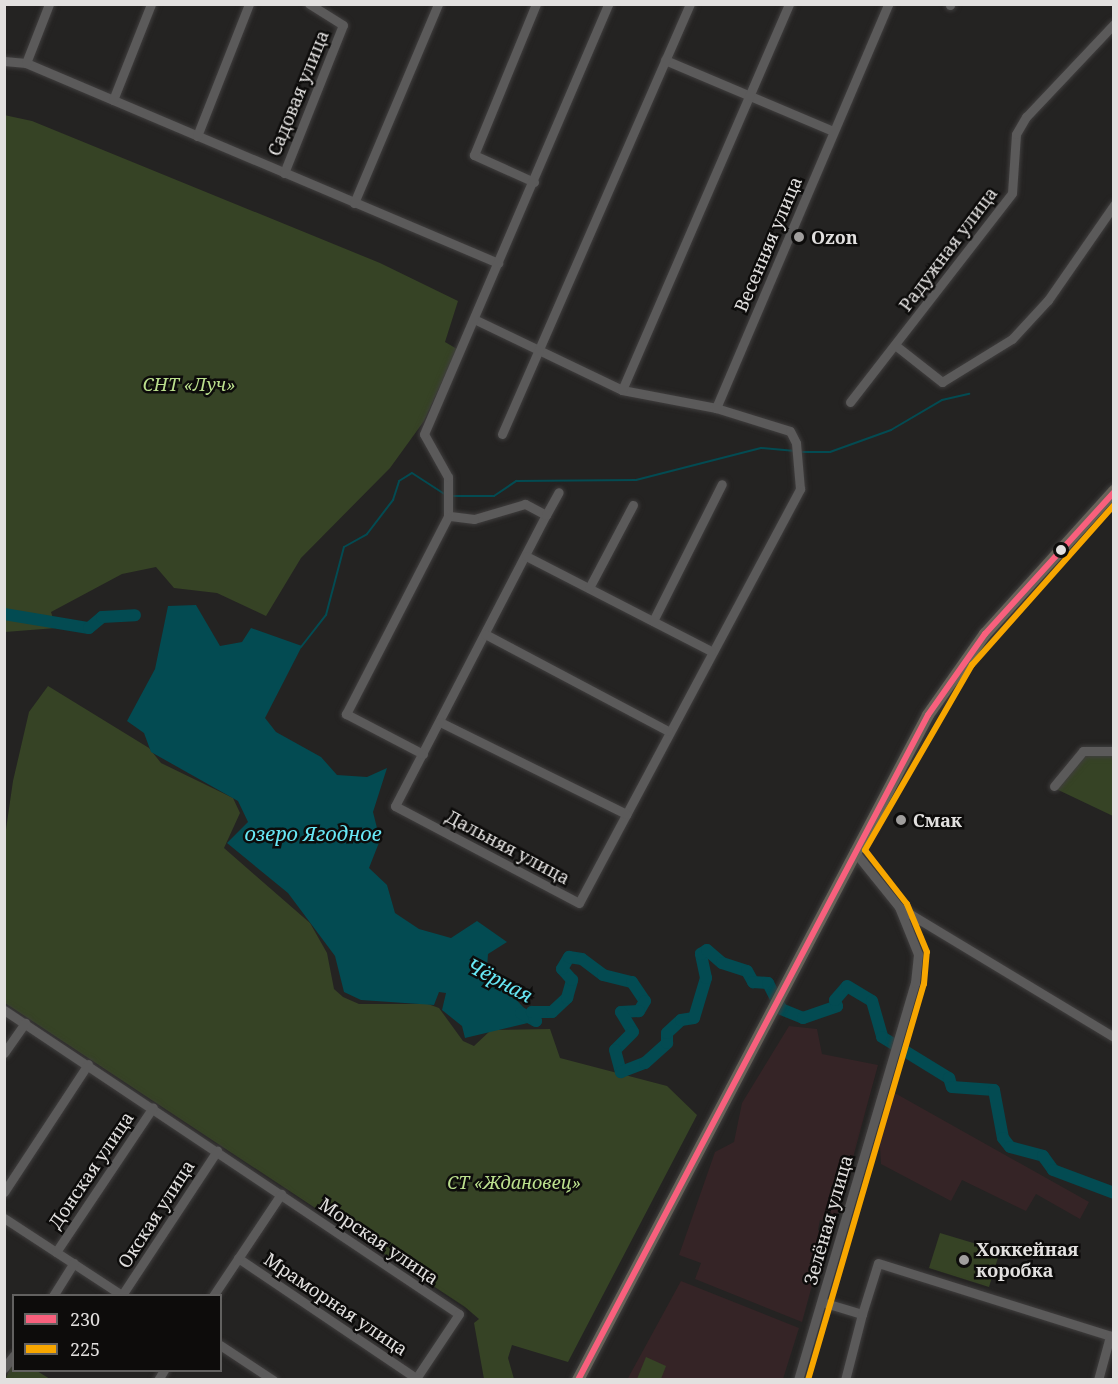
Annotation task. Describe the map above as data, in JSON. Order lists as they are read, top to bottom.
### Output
{
  "streets": {
    "street": [
      "Садовая улица",
      "Весенняя улица",
      "Радужная улица",
      "Дальняя улица",
      "Донская улица",
      "Окская улица",
      "Зелёная улица",
      "Морская улица",
      "Мраморная улица"
    ]
  },
  "crossings": [
    ["Весенняя улица", "Дальняя улица"],
    ["Донская улица", "Морская улица"],
    ["Окская улица", "Морская улица"],
    ["Морская улица", "Мраморная улица"]
  ],
  "water": ["озеро Ягодное", "Чёрная"],
  "parks": ["СНТ «Луч»", "СТ «Ждановец»"],
  "places": ["Ozon", "Смак", "Хоккейная коробка"],
  "lines": ["transit line 230", "transit line 225"],
  "legend": ["230", "225"]
}
